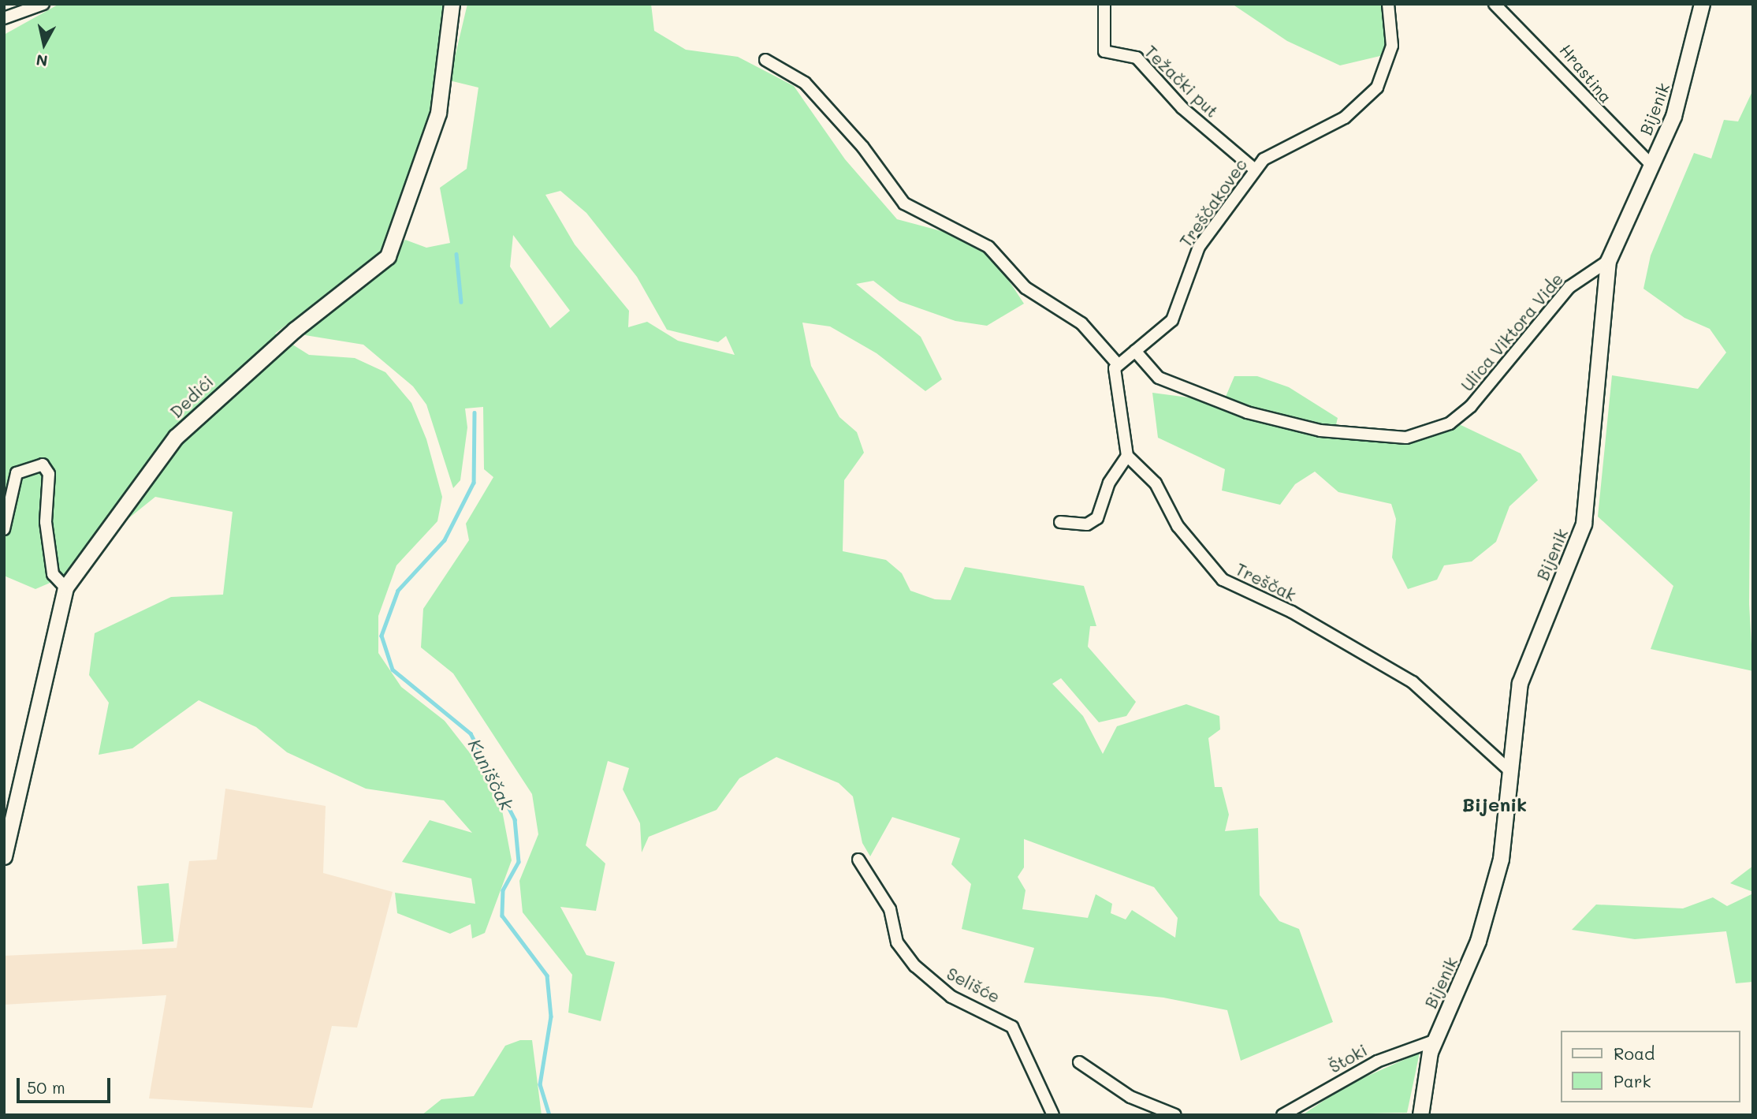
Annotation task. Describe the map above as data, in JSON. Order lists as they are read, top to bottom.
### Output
{
  "streets": {
    "main road": ["Bijenik", "Dedići"],
    "street": [
      "Hrastina",
      "Težački put",
      "Treščakovec",
      "Ulica Viktora Vide",
      "Treščak",
      "Selišće",
      "Štoki"
    ]
  },
  "crossings": [
    ["Hrastina", "Bijenik"],
    ["Težački put", "Treščakovec"],
    ["Bijenik", "Ulica Viktora Vide"],
    ["Bijenik", "Treščak"],
    ["Bijenik", "Štoki"],
    ["Treščakovec", "Ulica Viktora Vide"]
  ],
  "districts": ["Bijenik"],
  "water": ["Kuniščak"],
  "legend": ["Road", "Park"],
  "scale_bar": "50 m",
  "north": "bottom"
}
